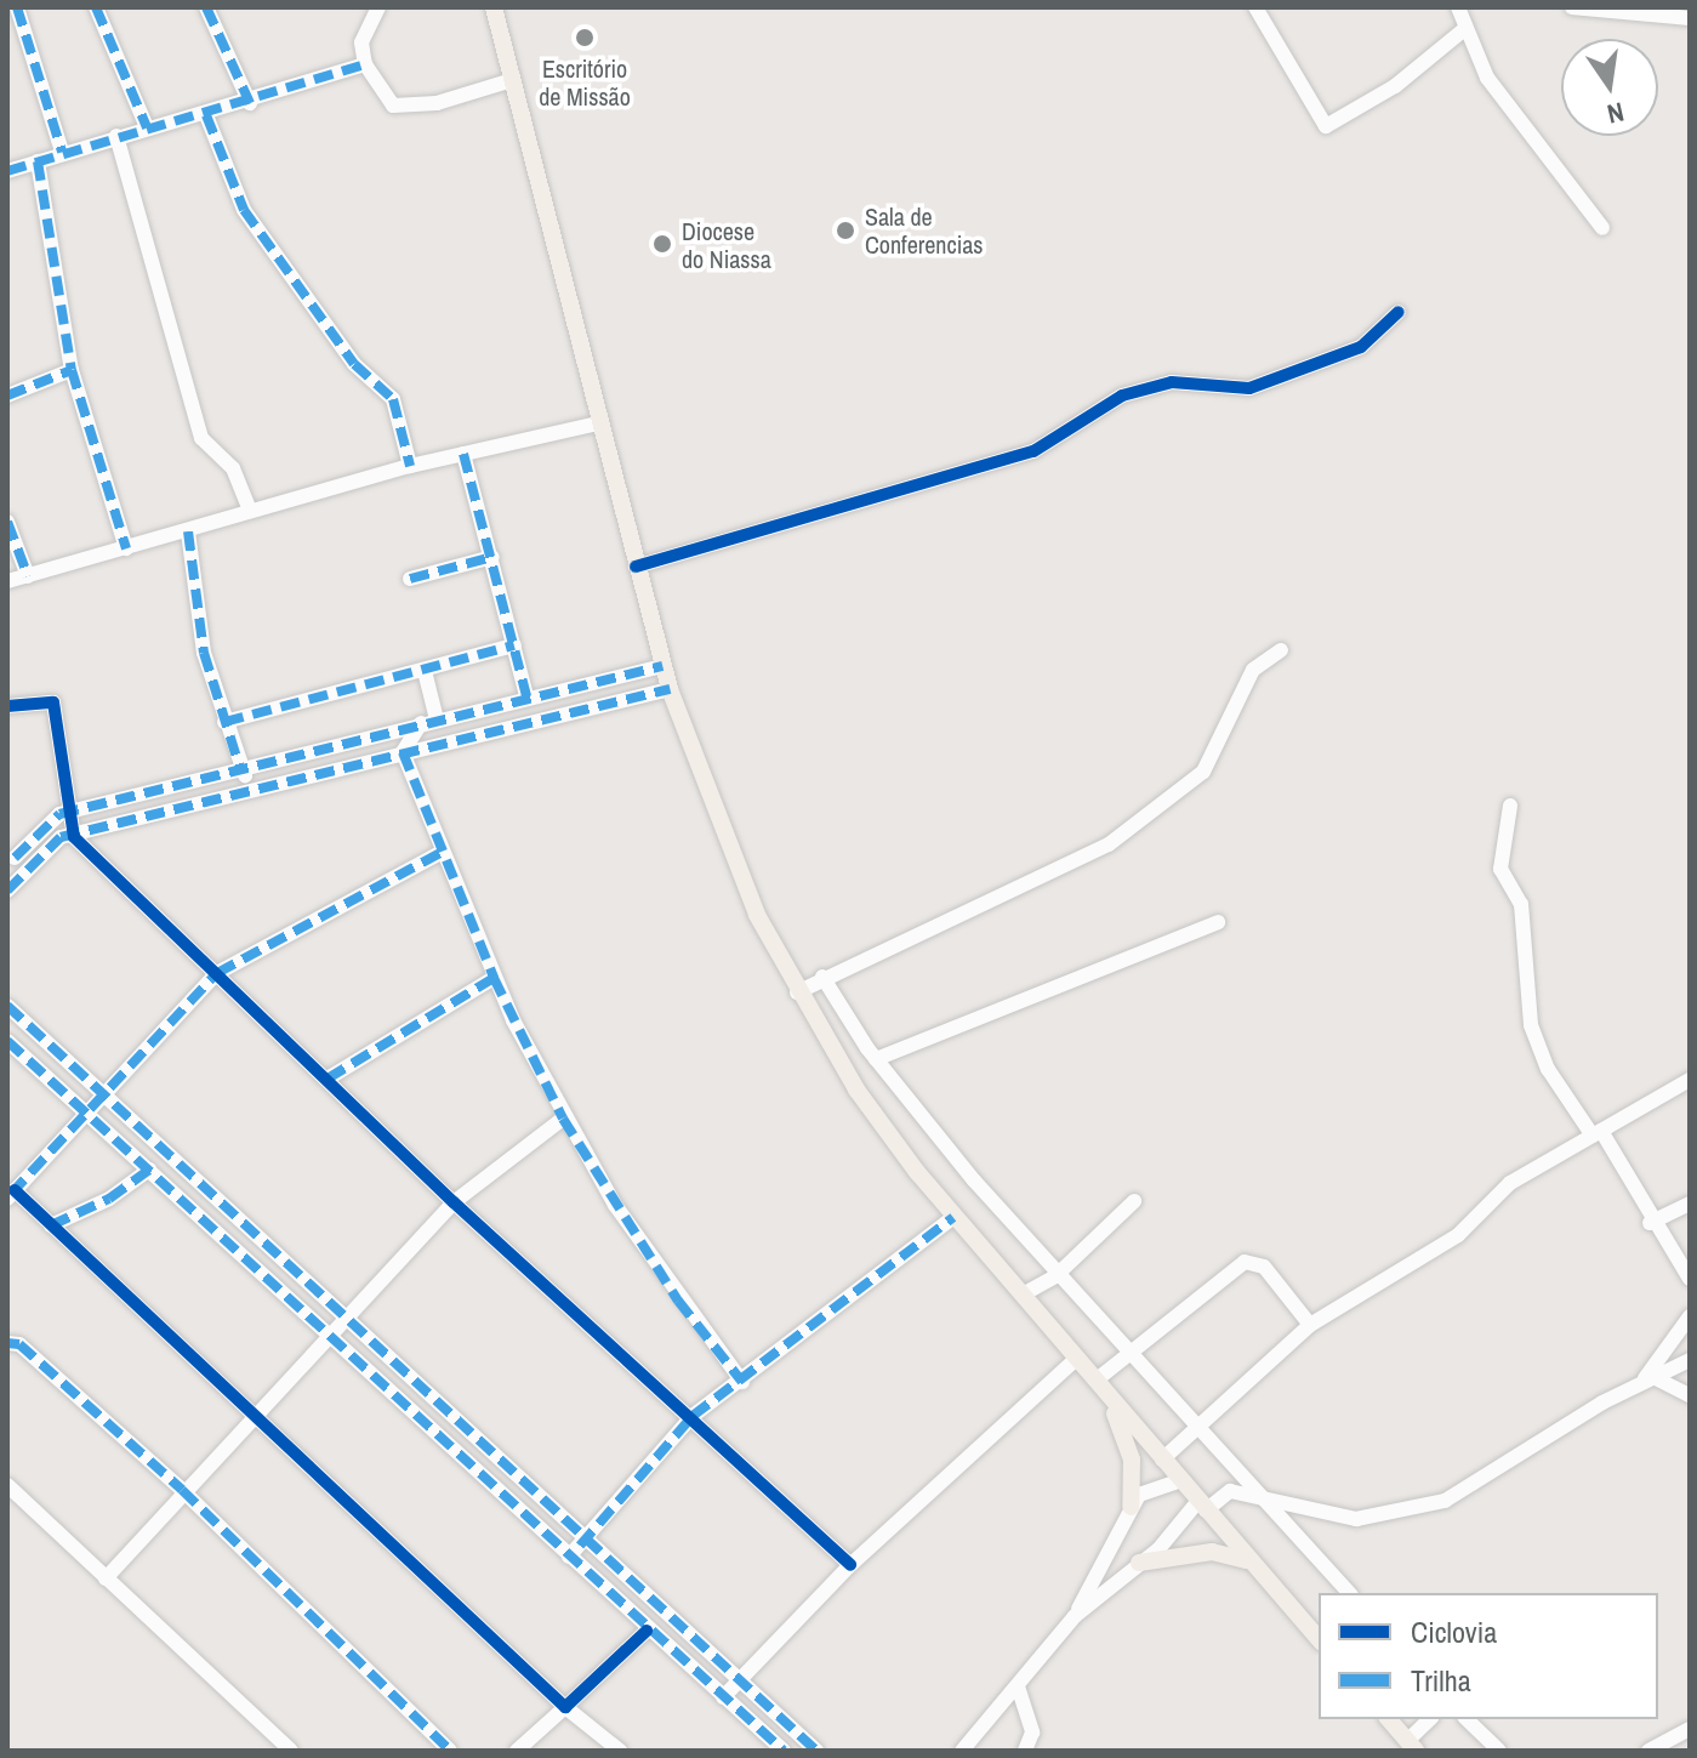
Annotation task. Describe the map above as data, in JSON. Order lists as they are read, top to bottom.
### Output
{
  "places": ["Escritório de Missão", "Sala de Conferencias", "Diocese do Niassa"],
  "legend": ["Ciclovia", "Trilha"],
  "north": "bottom"
}
